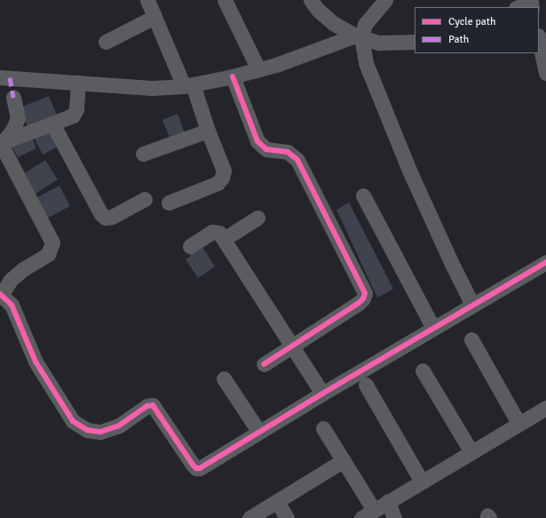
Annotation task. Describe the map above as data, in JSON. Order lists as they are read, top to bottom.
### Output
{
  "legend": ["Cycle path", "Path"]
}
